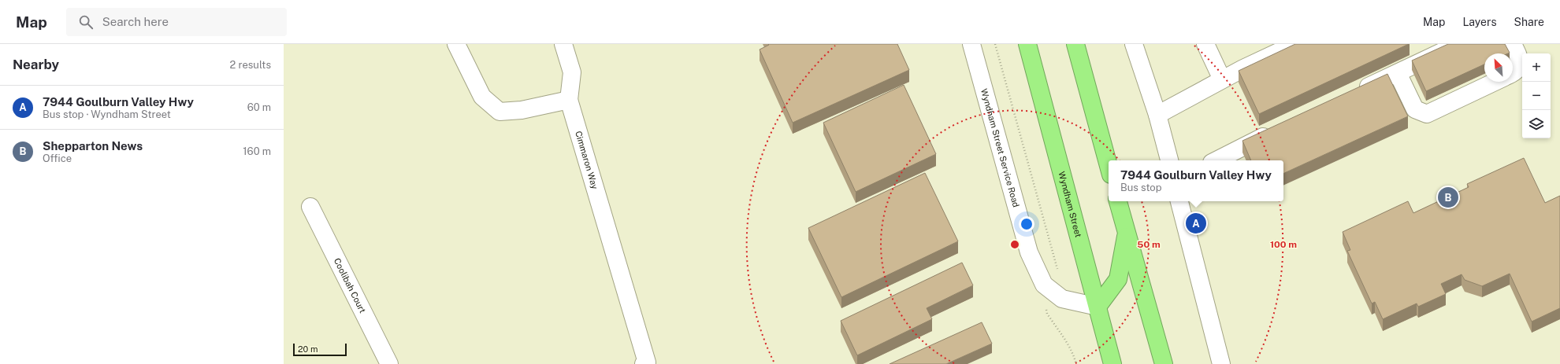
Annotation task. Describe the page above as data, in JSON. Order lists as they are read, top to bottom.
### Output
{
  "streets": {
    "highway": ["Wyndham Street"],
    "street": ["Wyndham Street Service Road", "Cimmaron Way", "Coolibah Court"]
  },
  "crossings": [
    ["Wyndham Street Service Road", "Wyndham Street"]
  ],
  "scale_bar": "20 m",
  "north": "top left",
  "page": {
    "header": "Map",
    "search": "Search here",
    "nav": ["Map", "Layers", "Share"],
    "heading": ["Nearby", "2 results"],
    "map_buttons": ["+", "−"],
    "list": [
      {
        "mark": "A",
        "name": "7944 Goulburn Valley Hwy",
        "note": "Bus stop · Wyndham Street",
        "value": "60 m"
      },
      {
        "mark": "B",
        "name": "Shepparton News",
        "note": "Office",
        "value": "160 m"
      }
    ],
    "popup": ["7944 Goulburn Valley Hwy", "Bus stop"],
    "pins": ["B", "A"],
    "scale": "20 m"
  },
  "rings": ["50 m", "100 m"]
}
